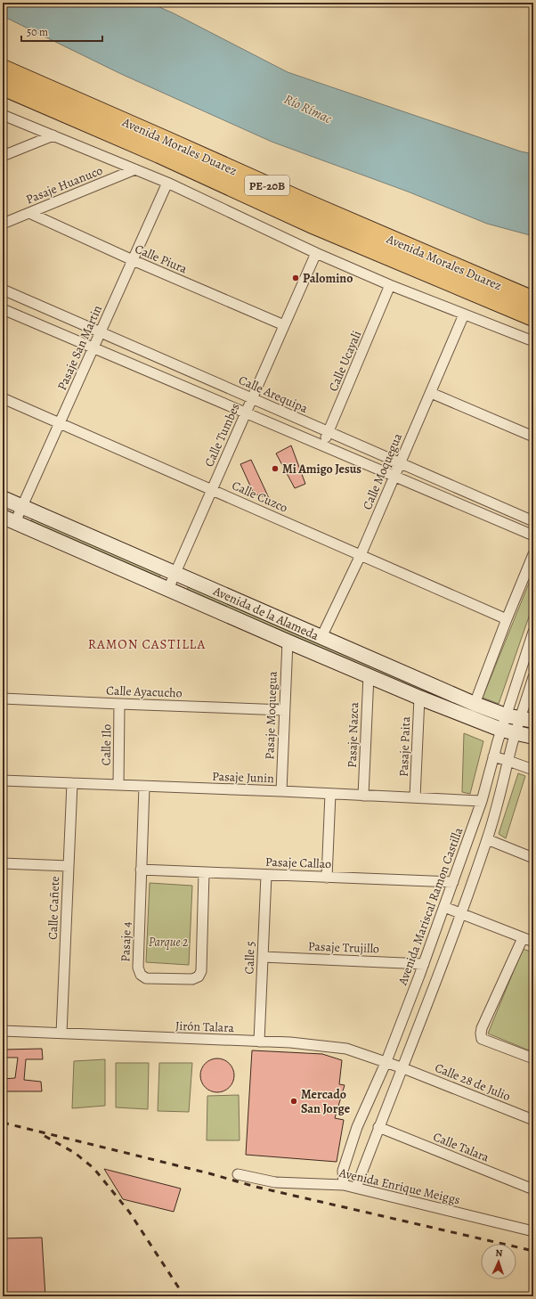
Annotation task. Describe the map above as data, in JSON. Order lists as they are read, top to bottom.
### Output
{
  "streets": {
    "highway": ["Avenida Morales Duarez", "PE-20B"],
    "street": [
      "Pasaje Huanuco",
      "Calle Piura",
      "Pasaje San Martin",
      "Calle Ucayali",
      "Calle Arequipa",
      "Calle Tumbes",
      "Calle Moquegua",
      "Calle Cuzco",
      "Avenida de la Alameda",
      "Calle Ayacucho",
      "Pasaje Moquegua",
      "Pasaje Nazca",
      "Calle Ilo",
      "Pasaje Paita",
      "Pasaje Junin",
      "Pasaje Callao",
      "Avenida Mariscal Ramon Castilla",
      "Calle Cañete",
      "Pasaje 4",
      "Pasaje Trujillo",
      "Calle 5",
      "Jirón Talara",
      "Calle 28 de Julio",
      "Calle Talara",
      "Avenida Enrique Meiggs"
    ]
  },
  "crossings": [
    ["Pasaje Huanuco", "Calle Piura"],
    ["Calle Piura", "Pasaje San Martin"],
    ["Calle Piura", "Calle Tumbes"],
    ["Pasaje San Martin", "Calle Arequipa"],
    ["Pasaje San Martin", "Calle Cuzco"],
    ["Pasaje San Martin", "Avenida de la Alameda"],
    ["Calle Ucayali", "Calle Arequipa"],
    ["Calle Arequipa", "Calle Tumbes"],
    ["Calle Arequipa", "Calle Moquegua"],
    ["Calle Tumbes", "Calle Cuzco"],
    ["Calle Tumbes", "Avenida de la Alameda"],
    ["Calle Moquegua", "Calle Cuzco"],
    ["Calle Moquegua", "Avenida de la Alameda"],
    ["Avenida de la Alameda", "Pasaje Moquegua"],
    ["Avenida de la Alameda", "Pasaje Nazca"],
    ["Avenida de la Alameda", "Pasaje Paita"],
    ["Avenida de la Alameda", "Avenida Mariscal Ramon Castilla"],
    ["Calle Ayacucho", "Pasaje Moquegua"],
    ["Calle Ayacucho", "Calle Ilo"],
    ["Pasaje Moquegua", "Pasaje Junin"],
    ["Pasaje Nazca", "Pasaje Junin"],
    ["Calle Ilo", "Pasaje Junin"],
    ["Pasaje Paita", "Pasaje Junin"],
    ["Pasaje Junin", "Avenida Mariscal Ramon Castilla"],
    ["Pasaje Junin", "Calle Cañete"],
    ["Pasaje Junin", "Pasaje 4"],
    ["Pasaje Callao", "Avenida Mariscal Ramon Castilla"],
    ["Pasaje Callao", "Pasaje 4"],
    ["Pasaje Callao", "Calle 5"],
    ["Avenida Mariscal Ramon Castilla", "Pasaje Trujillo"],
    ["Avenida Mariscal Ramon Castilla", "Jirón Talara"],
    ["Avenida Mariscal Ramon Castilla", "Avenida Enrique Meiggs"],
    ["Calle Cañete", "Jirón Talara"],
    ["Pasaje Trujillo", "Calle 5"],
    ["Calle 5", "Jirón Talara"],
    ["Jirón Talara", "Calle 28 de Julio"]
  ],
  "districts": ["RAMON CASTILLA"],
  "water": ["Río Rímac"],
  "parks": ["Parque 2"],
  "places": ["Palomino", "Mi Amigo Jesus", "Mercado San Jorge"],
  "scale_bar": "50 m",
  "north": "top"
}
